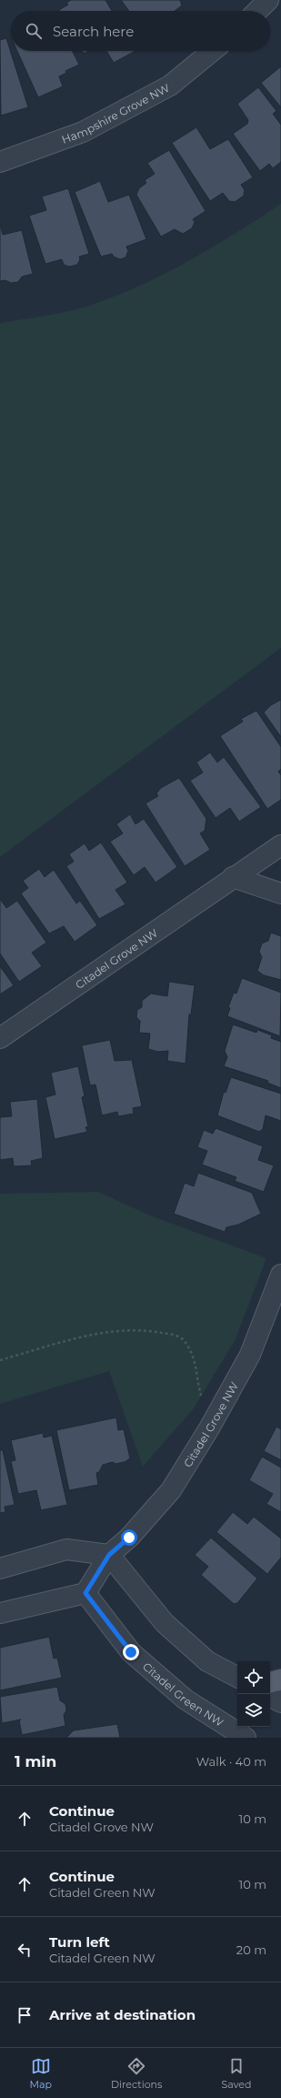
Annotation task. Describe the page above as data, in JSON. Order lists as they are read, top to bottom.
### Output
{
  "streets": {
    "street": ["Hampshire Grove NW", "Citadel Grove NW", "Citadel Green NW"]
  },
  "page": {
    "search": "Search here",
    "heading": ["1 min", "Walk · 40 m"],
    "list": [
      ["Continue", "Citadel Grove NW", "10 m"],
      ["Continue", "Citadel Green NW", "10 m"],
      ["Turn left", "Citadel Green NW", "20 m"],
      "Arrive at destination"
    ],
    "nav": ["Map", "Directions", "Saved"]
  }
}
